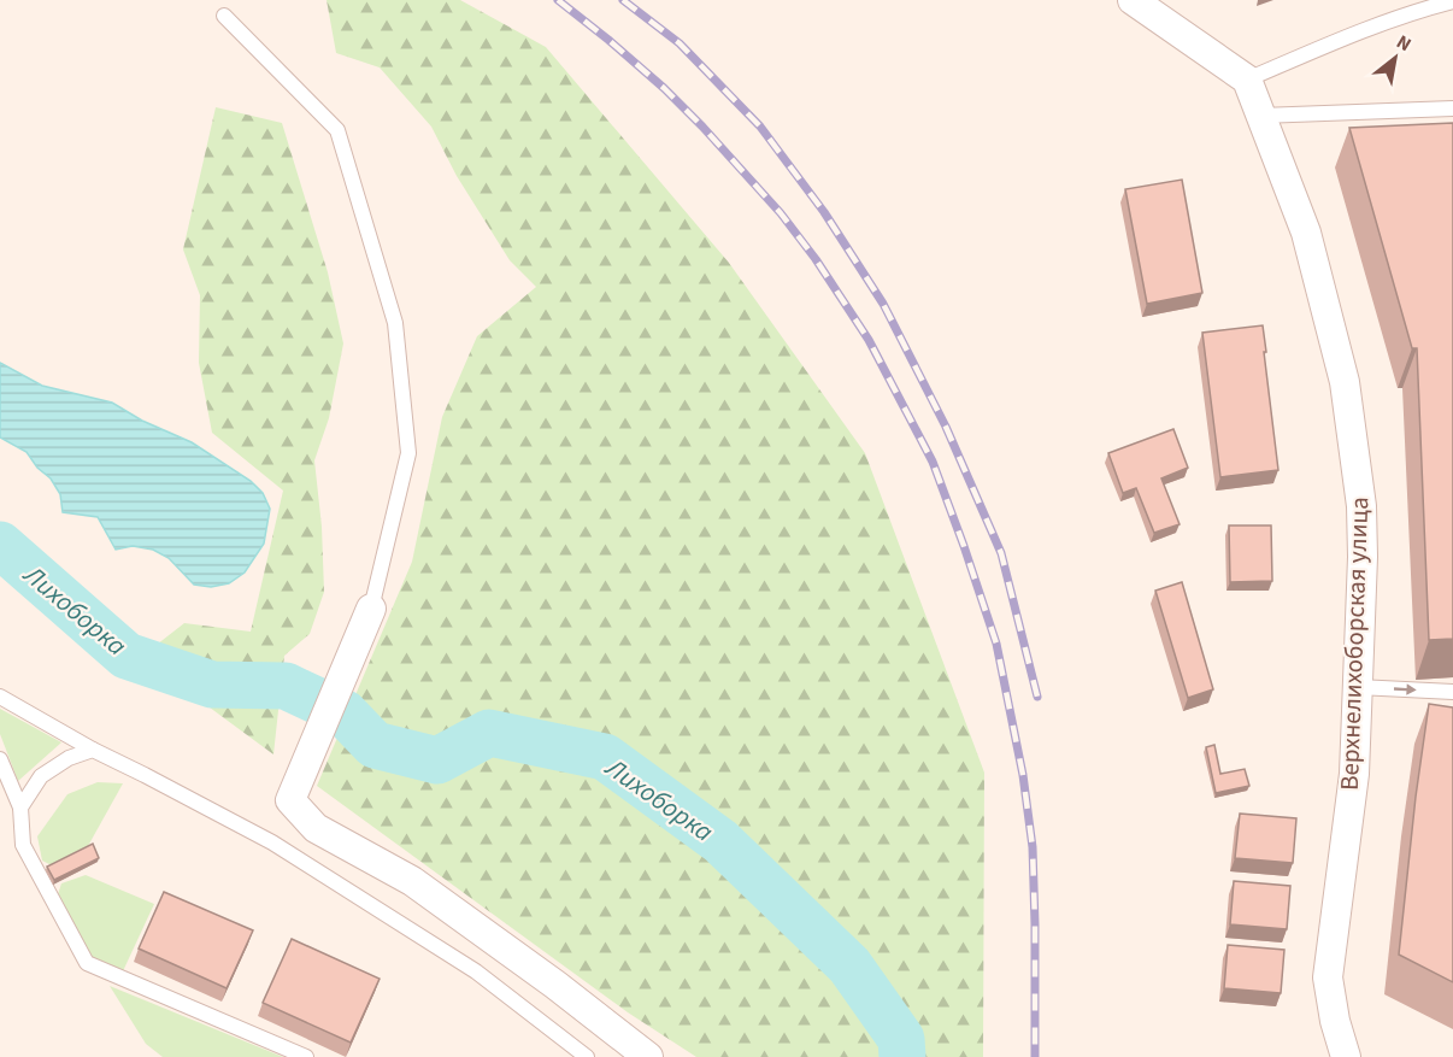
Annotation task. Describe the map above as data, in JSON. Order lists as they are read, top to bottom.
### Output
{
  "streets": {
    "street": ["Верхнелихоборская улица"]
  },
  "water": ["Лихоборка"],
  "north": "top right"
}
